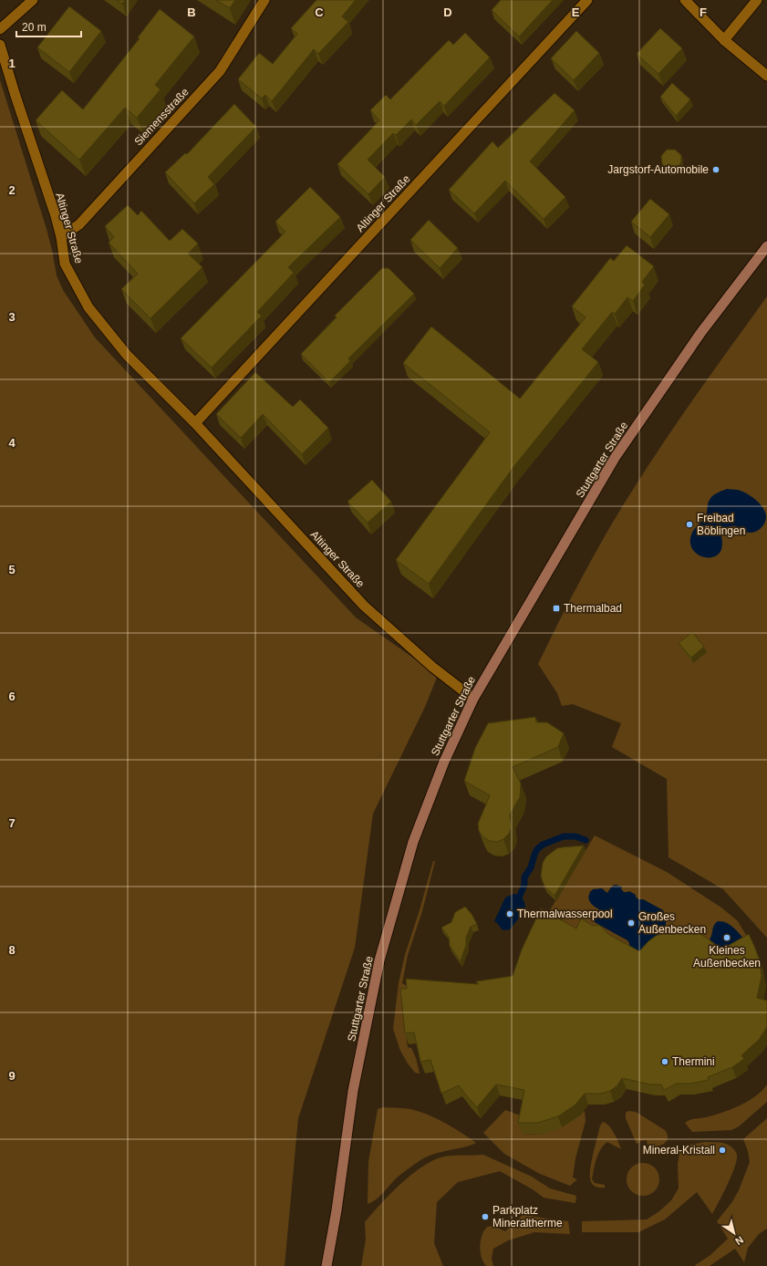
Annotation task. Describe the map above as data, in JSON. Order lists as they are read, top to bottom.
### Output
{
  "streets": {
    "main road": ["Stuttgarter Straße"],
    "street": ["Siemensstraße", "Altinger Straße"]
  },
  "crossings": [
    ["Siemensstraße", "Altinger Straße"],
    ["Altinger Straße", "Stuttgarter Straße"]
  ],
  "places": {
    "other": [
      "Jargstorf-Automobile",
      "Freibad Böblingen",
      "Thermalwasserpool",
      "Großes Außenbecken",
      "Kleines Außenbecken",
      "Thermini",
      "Mineral-Kristall",
      "Parkplatz Mineraltherme"
    ],
    "transit": ["Thermalbad"]
  },
  "scale_bar": "20 m",
  "north": "bottom right",
  "grid": {
    "columns": [
      "B",
      "C",
      "D",
      "E",
      "F"
    ],
    "rows": [
      "1",
      "2",
      "3",
      "4",
      "5",
      "6",
      "7",
      "8",
      "9"
    ]
  }
}
